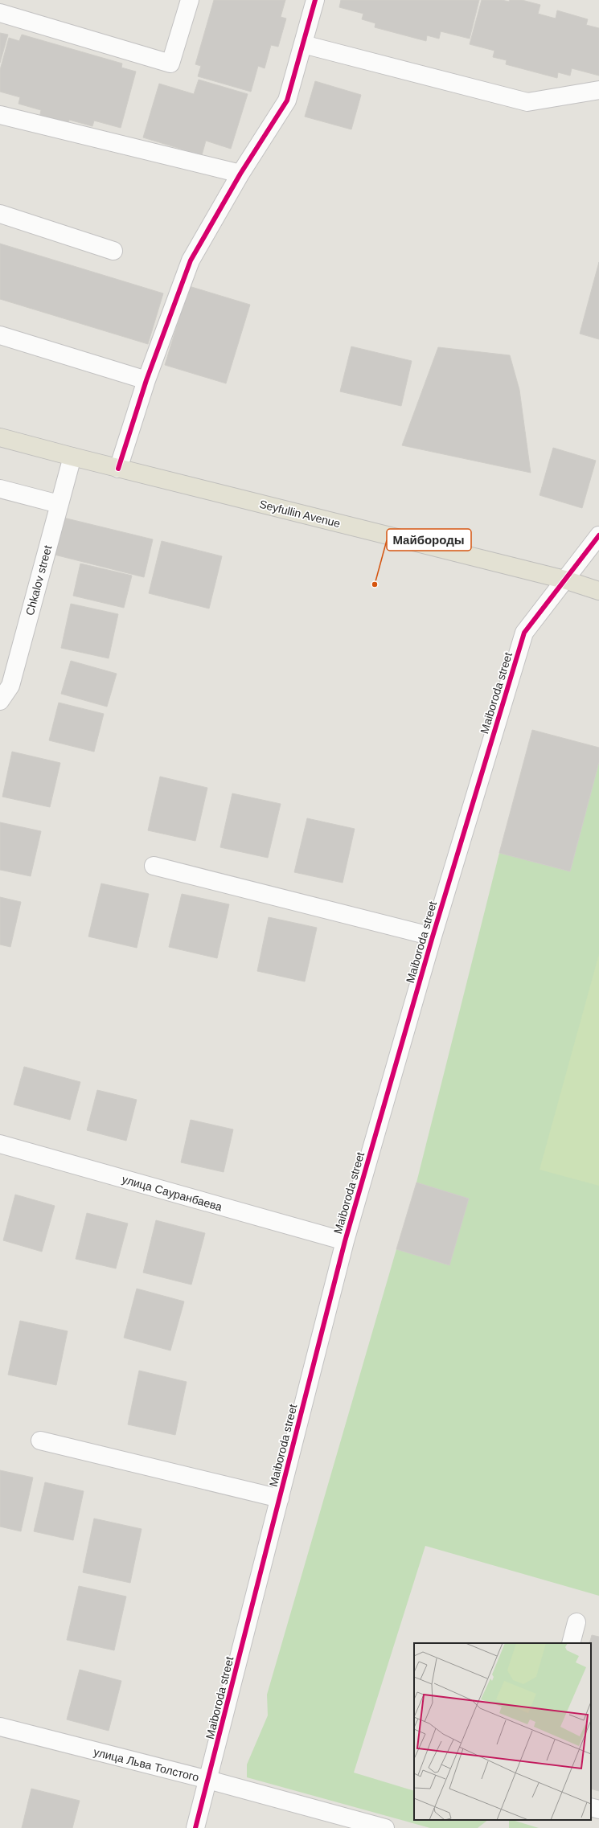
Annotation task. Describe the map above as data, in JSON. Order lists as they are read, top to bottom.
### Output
{
  "streets": {
    "main road": ["Seyfullin Avenue"],
    "street": [
      "Chkalov street",
      "Maiboroda street",
      "улица Сауранбаева",
      "улица Льва Толстого"
    ]
  },
  "crossings": [
    ["Seyfullin Avenue", "Chkalov street"],
    ["Seyfullin Avenue", "Maiboroda street"],
    ["Maiboroda street", "улица Сауранбаева"],
    ["Maiboroda street", "улица Льва Толстого"]
  ],
  "places": ["Майбороды"]
}
